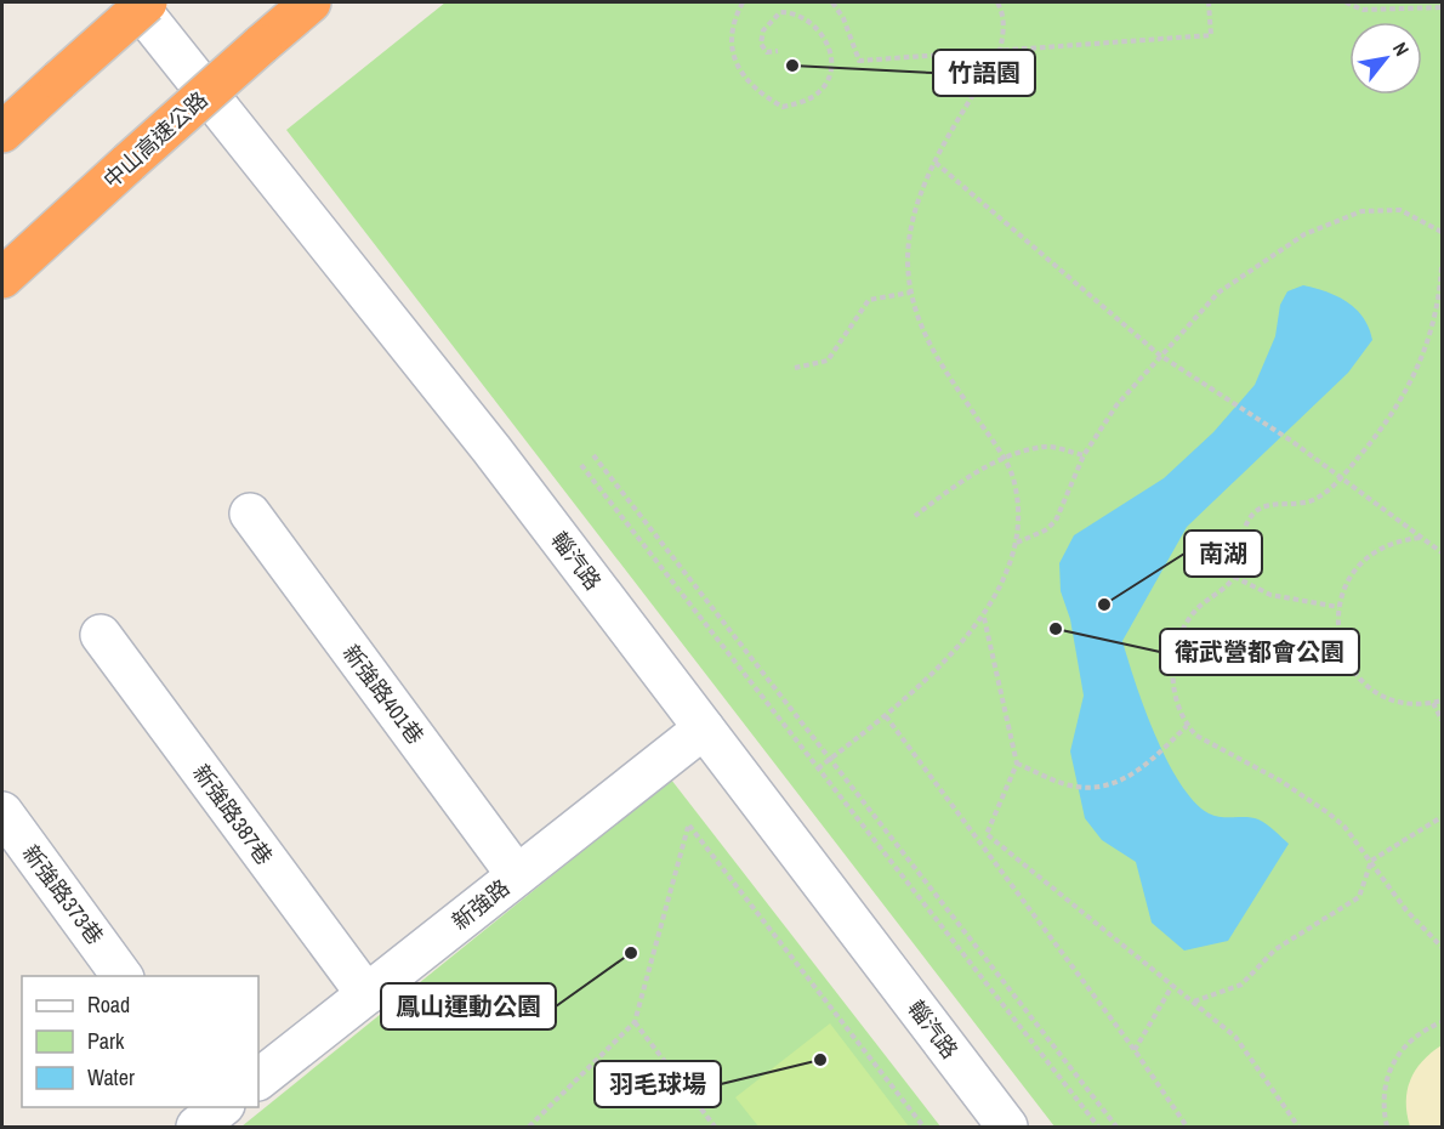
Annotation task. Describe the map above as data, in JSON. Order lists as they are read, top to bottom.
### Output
{
  "streets": {
    "highway": ["中山高速公路"],
    "street": [
      "輜汽路",
      "新強路401巷",
      "新強路387巷",
      "新強路373巷",
      "新強路"
    ]
  },
  "crossings": [
    ["輜汽路", "新強路"],
    ["新強路401巷", "新強路"],
    ["新強路387巷", "新強路"]
  ],
  "places": [
    "竹語園",
    "南湖",
    "衛武營都會公園",
    "鳳山運動公園",
    "羽毛球場"
  ],
  "legend": ["Road", "Park", "Water"],
  "north": "top right"
}
